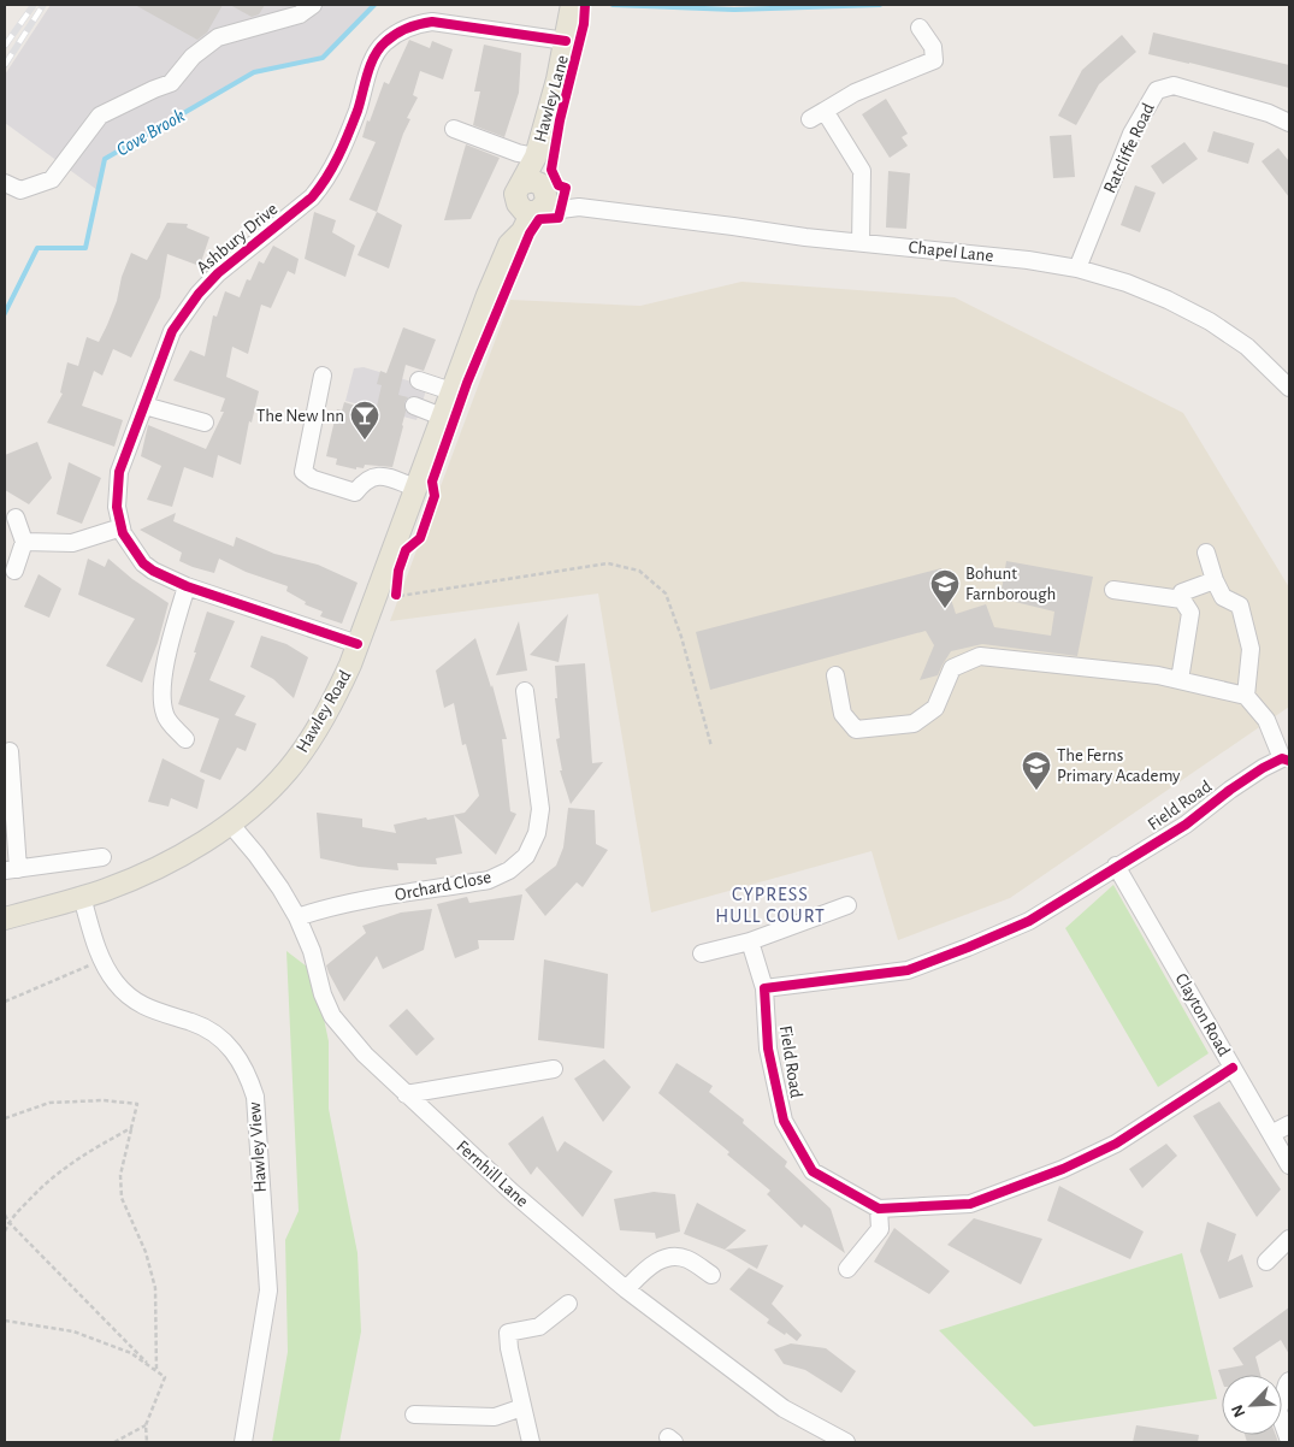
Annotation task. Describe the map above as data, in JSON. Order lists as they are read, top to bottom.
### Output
{
  "streets": {
    "main road": ["Hawley Lane", "Hawley Road"],
    "street": [
      "Ratcliffe Road",
      "Ashbury Drive",
      "Chapel Lane",
      "Field Road",
      "Orchard Close",
      "Clayton Road",
      "Hawley View",
      "Fernhill Lane"
    ]
  },
  "crossings": [
    ["Hawley Lane", "Ashbury Drive"],
    ["Hawley Lane", "Chapel Lane"],
    ["Hawley Lane", "Hawley Road"],
    ["Ratcliffe Road", "Chapel Lane"],
    ["Ashbury Drive", "Hawley Road"],
    ["Hawley Road", "Hawley View"],
    ["Hawley Road", "Fernhill Lane"],
    ["Field Road", "Clayton Road"],
    ["Orchard Close", "Fernhill Lane"]
  ],
  "districts": ["CYPRESS HULL COURT"],
  "water": ["Cove Brook"],
  "places": {
    "bar": ["The New Inn"],
    "school or university": ["Bohunt Farnborough", "The Ferns Primary Academy"]
  },
  "north": "bottom left"
}
